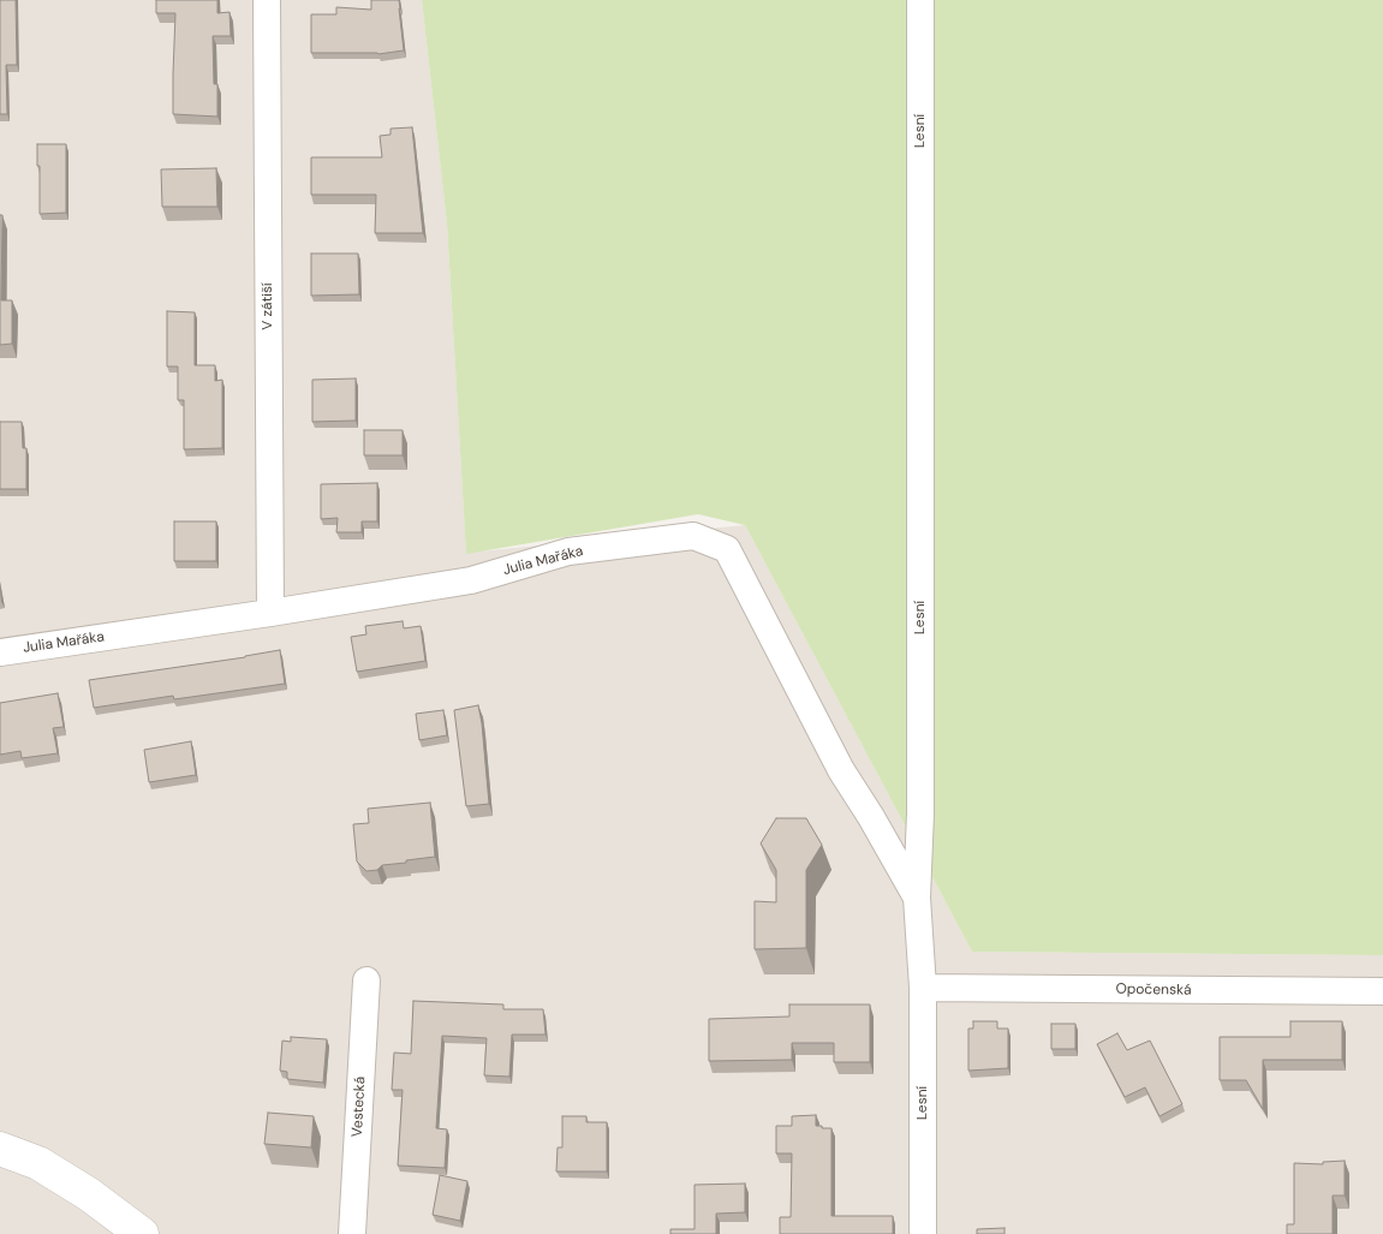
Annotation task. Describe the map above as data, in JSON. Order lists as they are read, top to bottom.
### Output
{
  "streets": {
    "street": [
      "Lesní",
      "V zátiší",
      "Julia Mařáka",
      "Opočenská",
      "Vestecká"
    ]
  },
  "crossings": [
    ["Lesní", "Julia Mařáka"],
    ["Lesní", "Opočenská"],
    ["V zátiší", "Julia Mařáka"]
  ]
}
